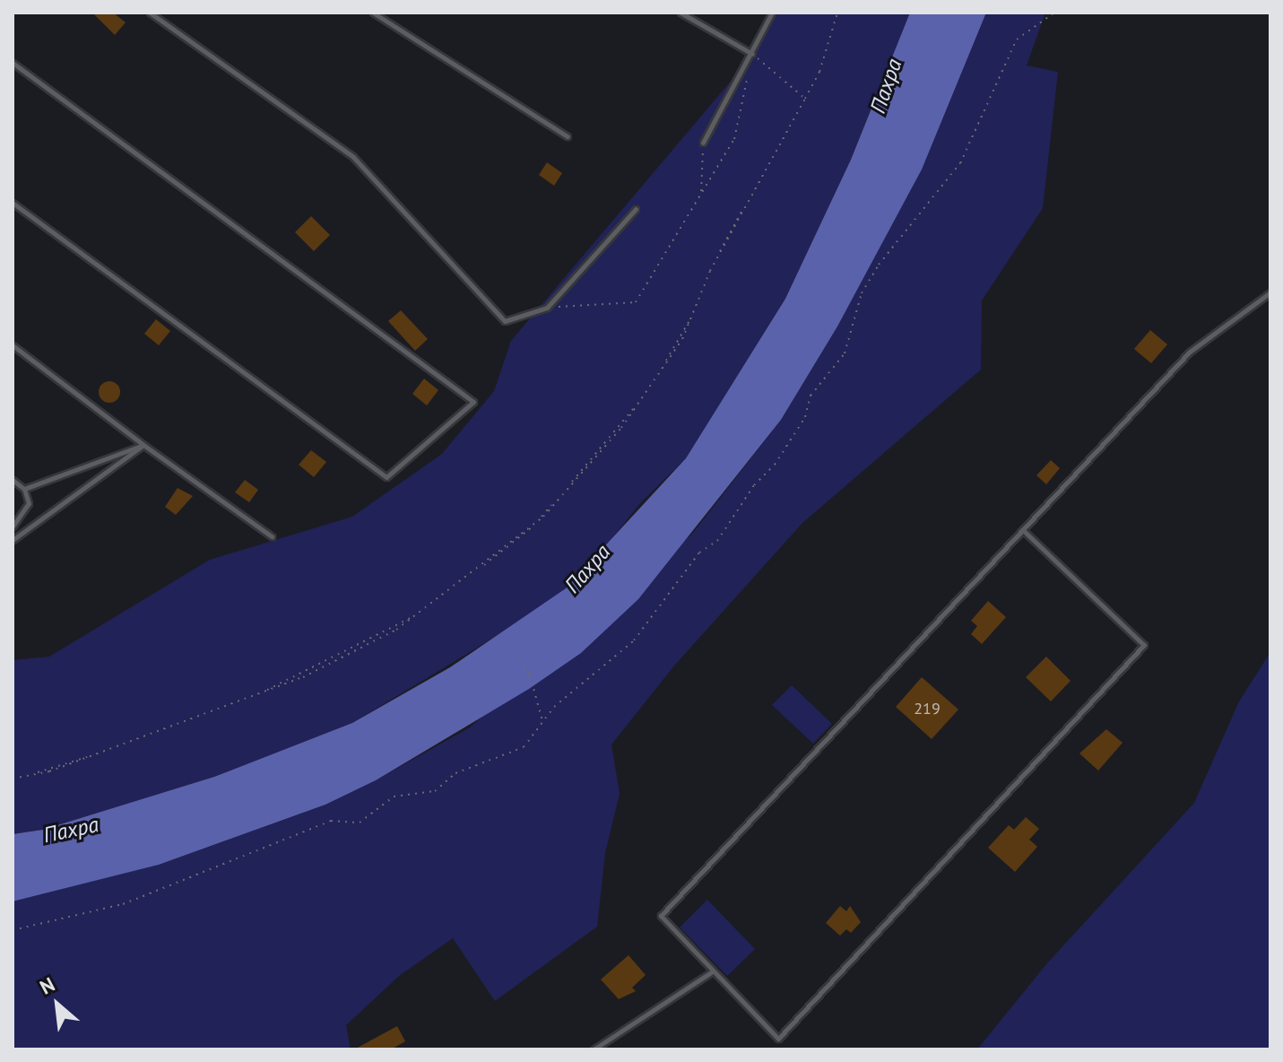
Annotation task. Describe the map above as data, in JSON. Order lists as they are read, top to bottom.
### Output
{
  "water": ["Пахра"],
  "house_numbers": ["219"],
  "north": "top left"
}
